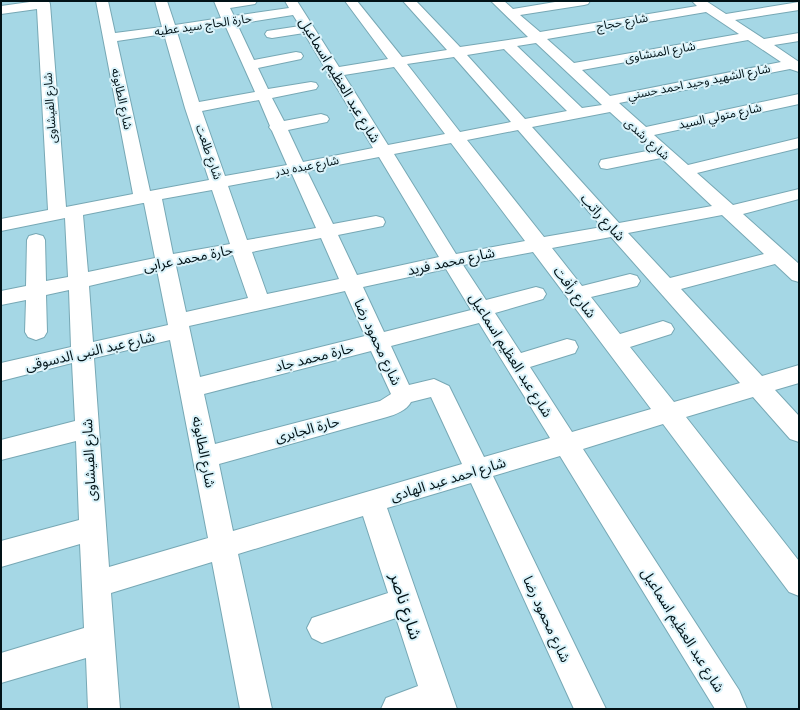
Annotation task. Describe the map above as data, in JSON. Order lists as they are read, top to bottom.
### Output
{
  "streets": {
    "street": [
      "شارع حجاج",
      "حارة الحاج سيد عطيه",
      "شارع المنشاوى",
      "شارع عبد العظيم اسماعيل",
      "شارع الشهيد وحيد احمد حسني",
      "شارع الطابونه",
      "شارع الفيشاوى",
      "شارع متولي السيد",
      "شارع رشدى",
      "شارع طلعت",
      "شارع عبده بدر",
      "شارع راتب",
      "حارة محمد عرابى",
      "شارع محمد فريد",
      "شارع رأفت",
      "شارع محمود رضا",
      "شارع عبد النبى الدسوقى",
      "حارة محمد جاد",
      "حارة الجابرى",
      "شارع احمد عبد الهادى",
      "شارع ناصر"
    ]
  },
  "crossings": [
    ["شارع حجاج", "شارع عبد العظيم اسماعيل"],
    ["شارع حجاج", "شارع رشدى"],
    ["شارع حجاج", "شارع راتب"],
    ["شارع حجاج", "شارع رأفت"],
    ["حارة الحاج سيد عطيه", "شارع عبد العظيم اسماعيل"],
    ["حارة الحاج سيد عطيه", "شارع الطابونه"],
    ["حارة الحاج سيد عطيه", "شارع طلعت"],
    ["حارة الحاج سيد عطيه", "شارع محمود رضا"],
    ["شارع المنشاوى", "شارع رشدى"],
    ["شارع عبد العظيم اسماعيل", "شارع عبده بدر"],
    ["شارع عبد العظيم اسماعيل", "شارع محمد فريد"],
    ["شارع عبد العظيم اسماعيل", "حارة محمد جاد"],
    ["شارع عبد العظيم اسماعيل", "شارع احمد عبد الهادى"],
    ["شارع الشهيد وحيد احمد حسني", "شارع رشدى"],
    ["شارع الشهيد وحيد احمد حسني", "شارع عبده بدر"],
    ["شارع الطابونه", "شارع عبده بدر"],
    ["شارع الطابونه", "حارة محمد عرابى"],
    ["شارع الطابونه", "شارع محمد فريد"],
    ["شارع الطابونه", "شارع عبد النبى الدسوقى"],
    ["شارع الطابونه", "حارة محمد جاد"],
    ["شارع الطابونه", "حارة الجابرى"],
    ["شارع الطابونه", "شارع احمد عبد الهادى"],
    ["شارع الفيشاوى", "شارع عبده بدر"],
    ["شارع الفيشاوى", "حارة محمد عرابى"],
    ["شارع الفيشاوى", "شارع عبد النبى الدسوقى"],
    ["شارع الفيشاوى", "شارع احمد عبد الهادى"],
    ["شارع متولي السيد", "شارع رشدى"],
    ["شارع رشدى", "شارع عبده بدر"],
    ["شارع رشدى", "شارع محمد فريد"],
    ["شارع طلعت", "شارع عبده بدر"],
    ["شارع طلعت", "حارة محمد عرابى"],
    ["شارع طلعت", "شارع محمد فريد"],
    ["شارع عبده بدر", "شارع راتب"],
    ["شارع عبده بدر", "شارع رأفت"],
    ["شارع عبده بدر", "شارع محمود رضا"],
    ["شارع راتب", "شارع محمد فريد"],
    ["شارع راتب", "شارع احمد عبد الهادى"],
    ["حارة محمد عرابى", "شارع محمود رضا"],
    ["شارع محمد فريد", "شارع رأفت"],
    ["شارع محمد فريد", "شارع محمود رضا"],
    ["شارع محمد فريد", "شارع عبد النبى الدسوقى"],
    ["شارع رأفت", "شارع احمد عبد الهادى"],
    ["شارع محمود رضا", "حارة محمد جاد"],
    ["شارع محمود رضا", "حارة الجابرى"],
    ["شارع محمود رضا", "شارع احمد عبد الهادى"],
    ["شارع احمد عبد الهادى", "شارع ناصر"]
  ]
}
